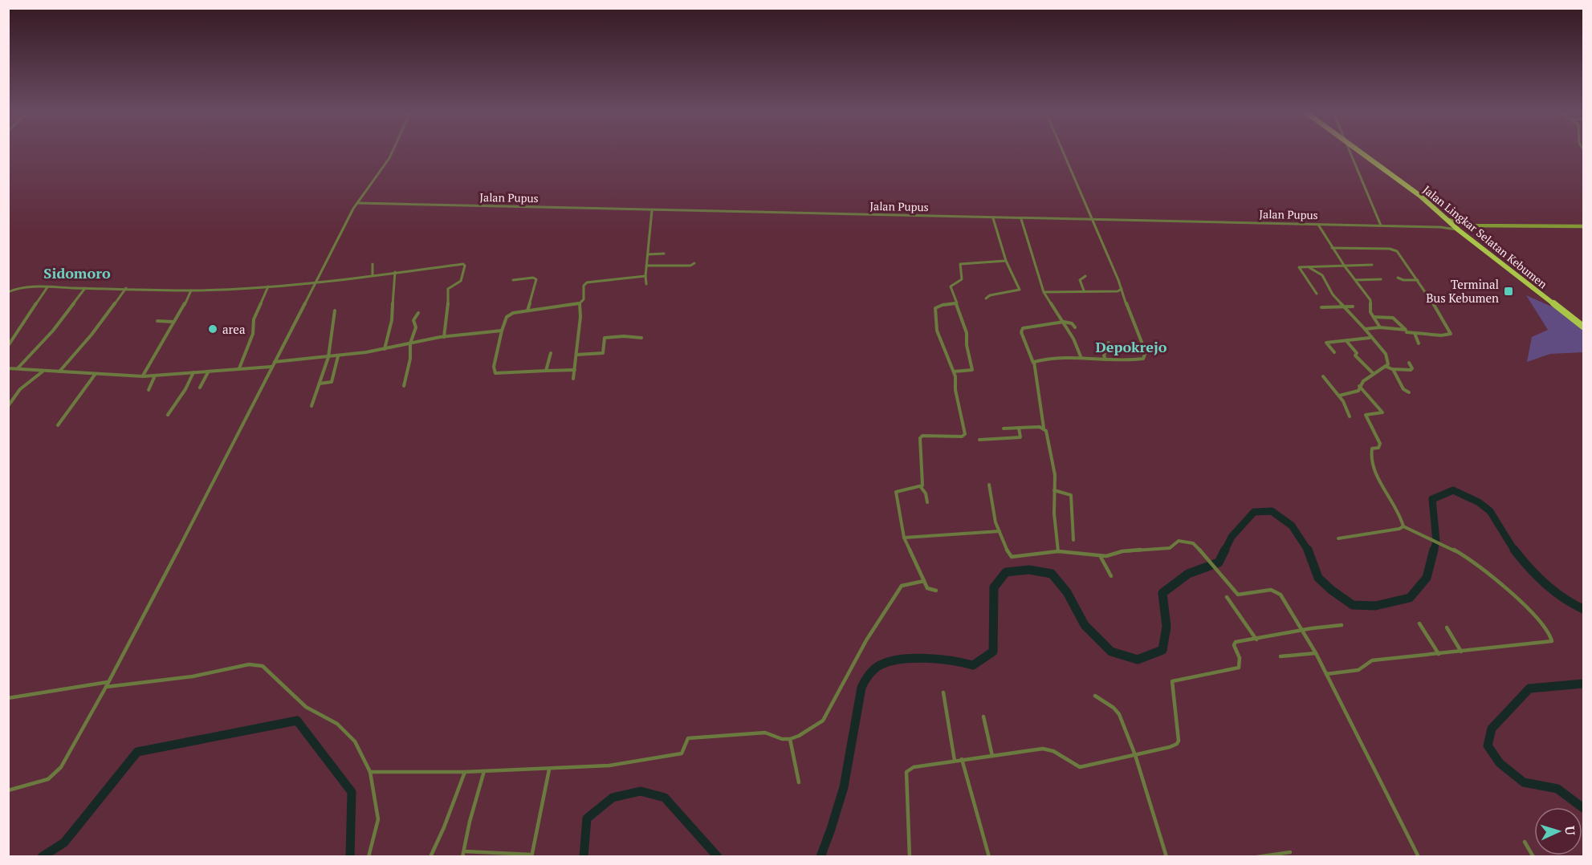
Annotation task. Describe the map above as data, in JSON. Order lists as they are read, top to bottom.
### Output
{
  "streets": {
    "highway": ["Jalan Lingkar Selatan Kebumen"],
    "street": ["Jalan Pupus"]
  },
  "crossings": [
    ["Jalan Pupus", "Jalan Lingkar Selatan Kebumen"]
  ],
  "districts": ["Sidomoro", "Depokrejo"],
  "places": {
    "transit": ["Terminal Bus Kebumen"],
    "other": ["area"]
  },
  "north": "right"
}
